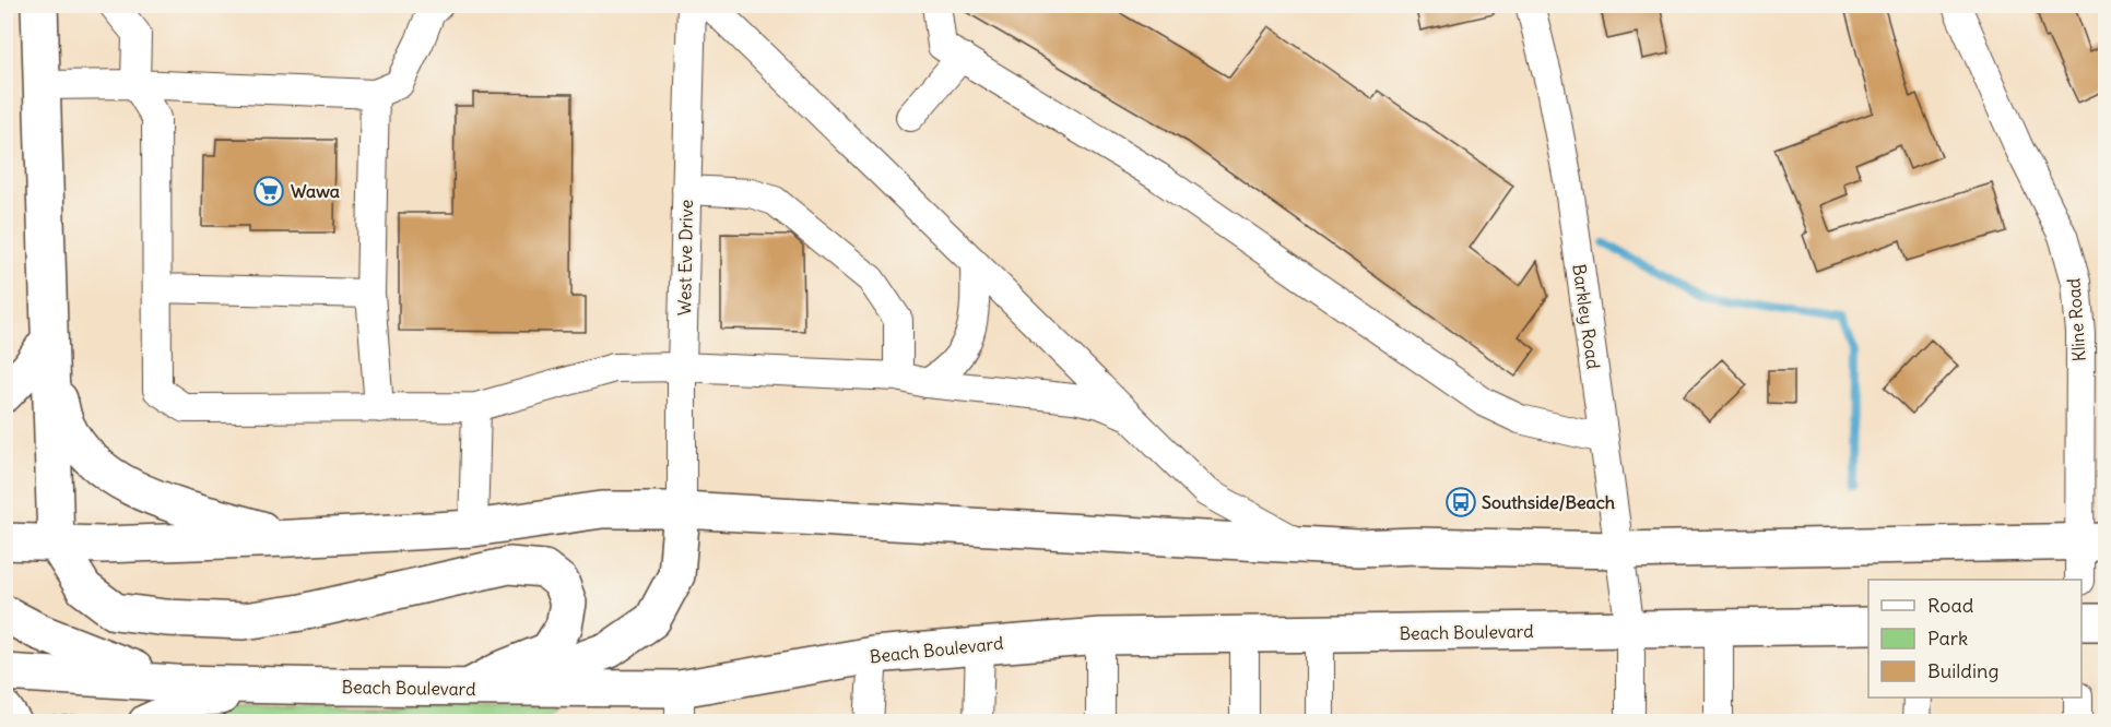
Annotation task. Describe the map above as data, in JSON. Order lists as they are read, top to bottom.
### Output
{
  "streets": {
    "highway": ["Beach Boulevard"],
    "street": ["West Eve Drive", "Barkley Road", "Kline Road"]
  },
  "crossings": [
    ["Barkley Road", "Beach Boulevard"]
  ],
  "places": {
    "supermarket": ["Wawa"],
    "bus stop": ["Southside/Beach"]
  },
  "legend": ["Road", "Park", "Building"]
}
